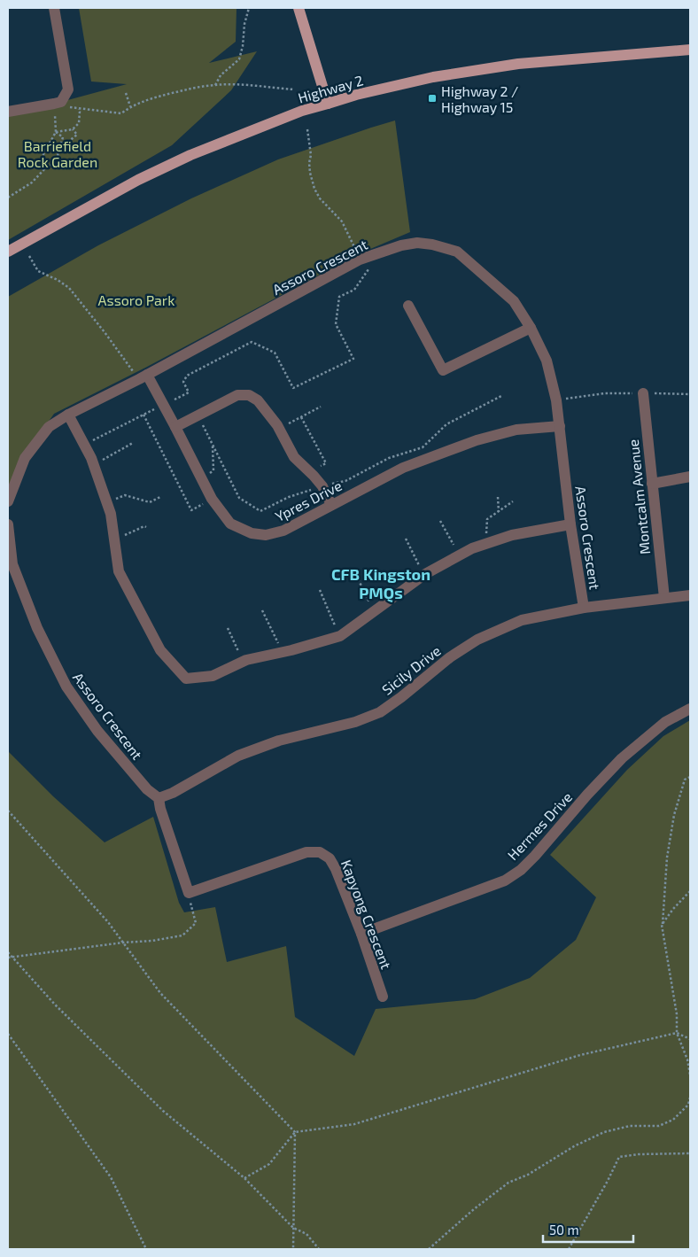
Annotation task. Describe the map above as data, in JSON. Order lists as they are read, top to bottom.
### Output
{
  "streets": {
    "main road": ["Highway 2"],
    "street": [
      "Assoro Crescent",
      "Montcalm Avenue",
      "Ypres Drive",
      "Sicily Drive",
      "Hermes Drive",
      "Kapyong Crescent"
    ]
  },
  "crossings": [
    ["Assoro Crescent", "Ypres Drive"],
    ["Assoro Crescent", "Sicily Drive"],
    ["Montcalm Avenue", "Sicily Drive"],
    ["Hermes Drive", "Kapyong Crescent"]
  ],
  "districts": ["CFB Kingston PMQs"],
  "parks": ["Barriefield Rock Garden", "Assoro Park"],
  "places": {
    "transit": ["Highway 2 / Highway 15"]
  },
  "scale_bar": "50 m"
}
